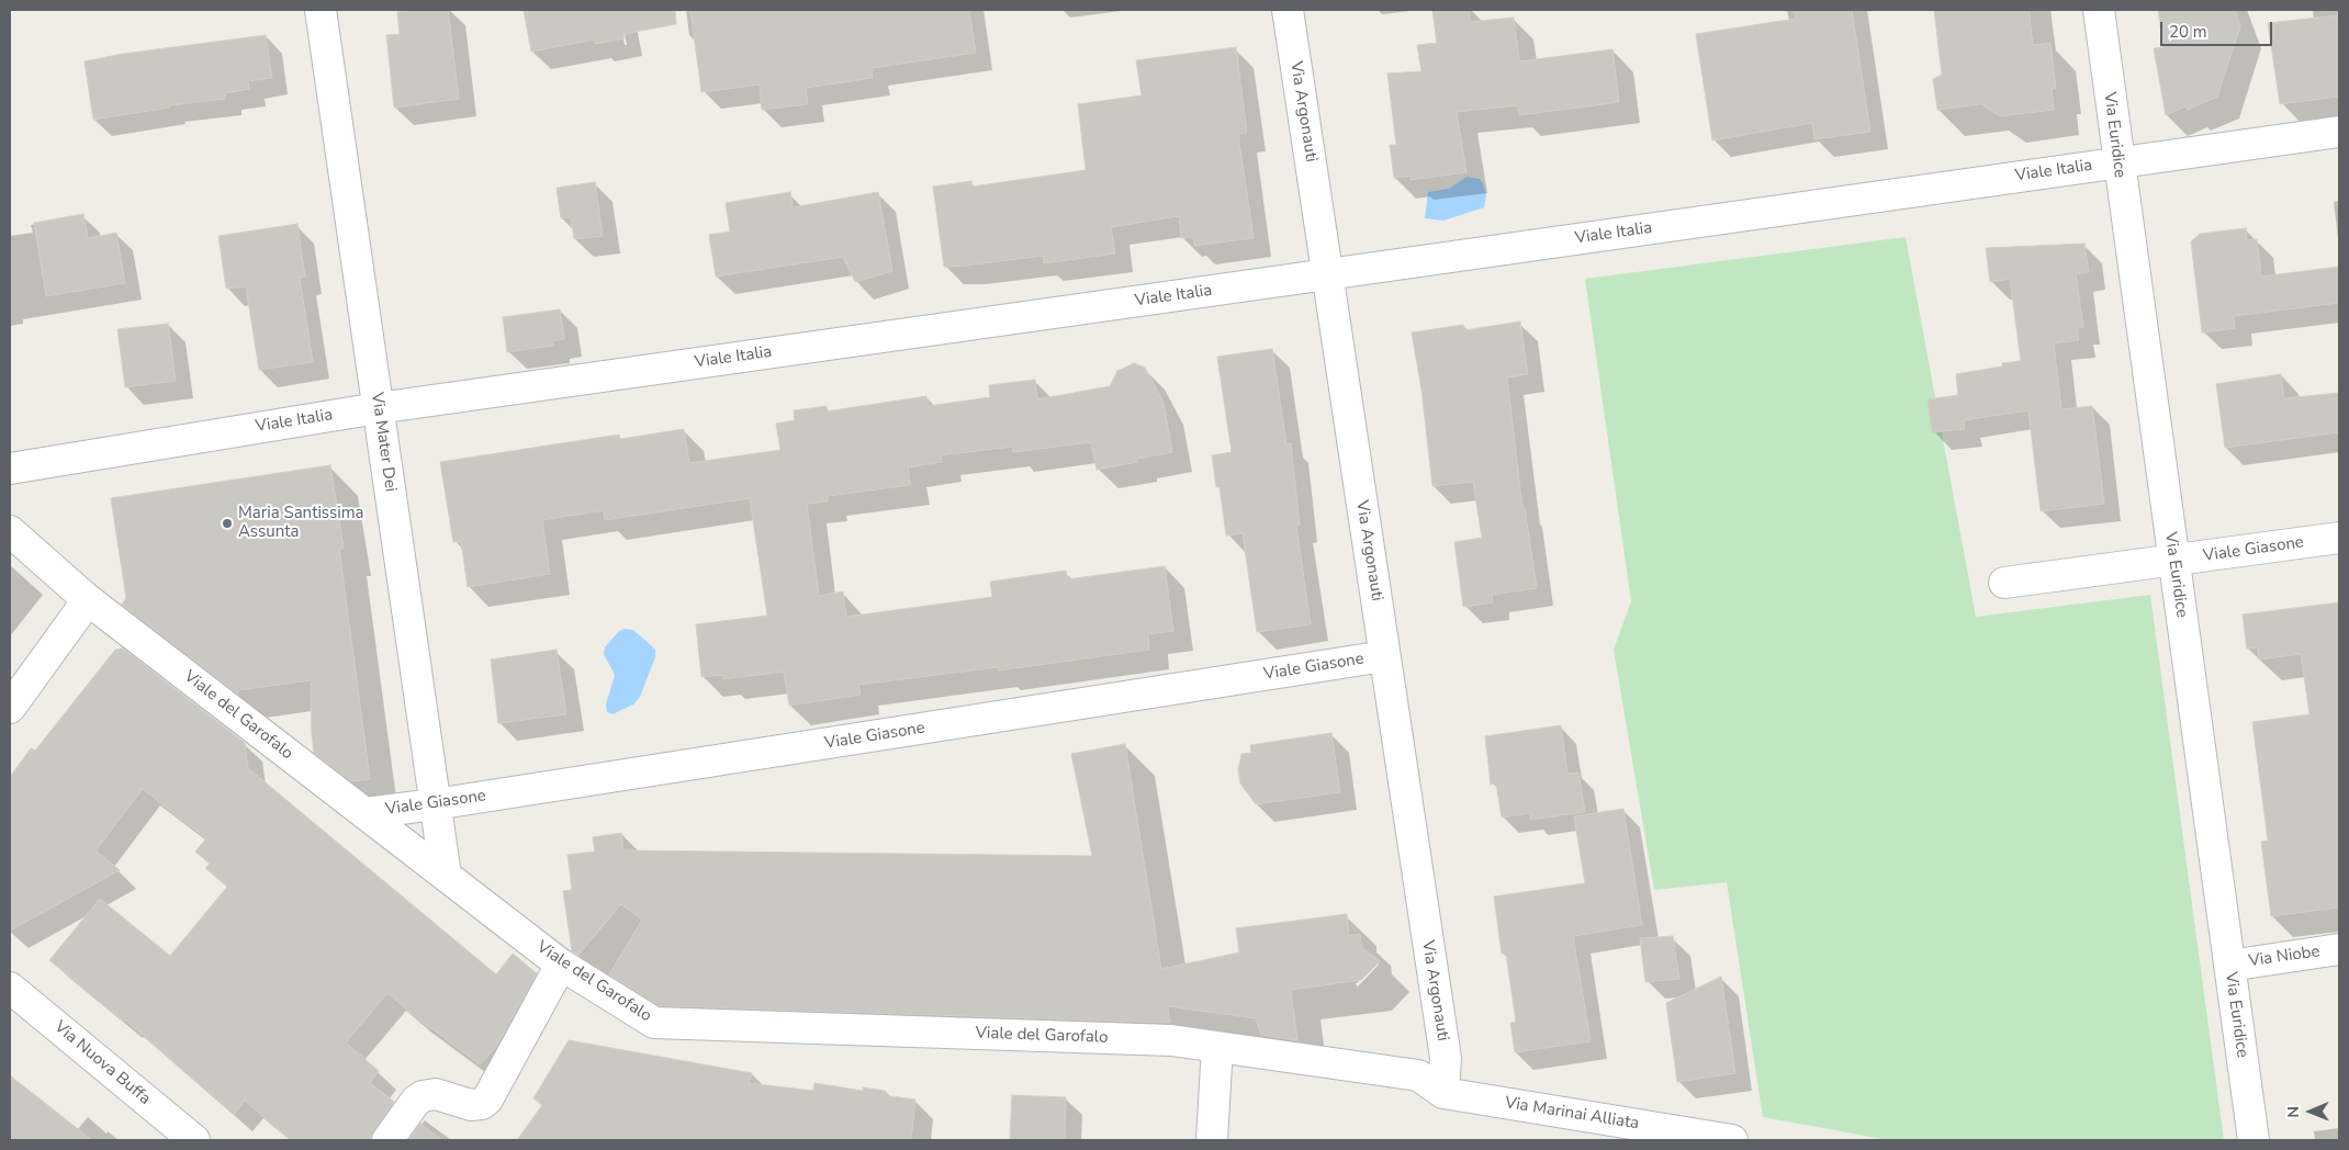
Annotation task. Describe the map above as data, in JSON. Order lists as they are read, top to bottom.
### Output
{
  "streets": {
    "street": [
      "Via Argonauti",
      "Via Euridice",
      "Viale Italia",
      "Via Mater Dei",
      "Viale Giasone",
      "Viale del Garofalo",
      "Via Niobe",
      "Via Nuova Buffa",
      "Via Marinai Alliata"
    ]
  },
  "crossings": [
    ["Via Argonauti", "Viale Italia"],
    ["Via Argonauti", "Viale Giasone"],
    ["Via Argonauti", "Viale del Garofalo"],
    ["Via Argonauti", "Via Marinai Alliata"],
    ["Via Euridice", "Viale Italia"],
    ["Via Euridice", "Viale Giasone"],
    ["Via Euridice", "Via Niobe"],
    ["Viale Italia", "Via Mater Dei"],
    ["Via Mater Dei", "Viale Giasone"],
    ["Via Mater Dei", "Viale del Garofalo"],
    ["Viale Giasone", "Viale del Garofalo"],
    ["Viale del Garofalo", "Via Marinai Alliata"]
  ],
  "places": ["Maria Santissima Assunta"],
  "scale_bar": "20 m",
  "north": "left"
}
